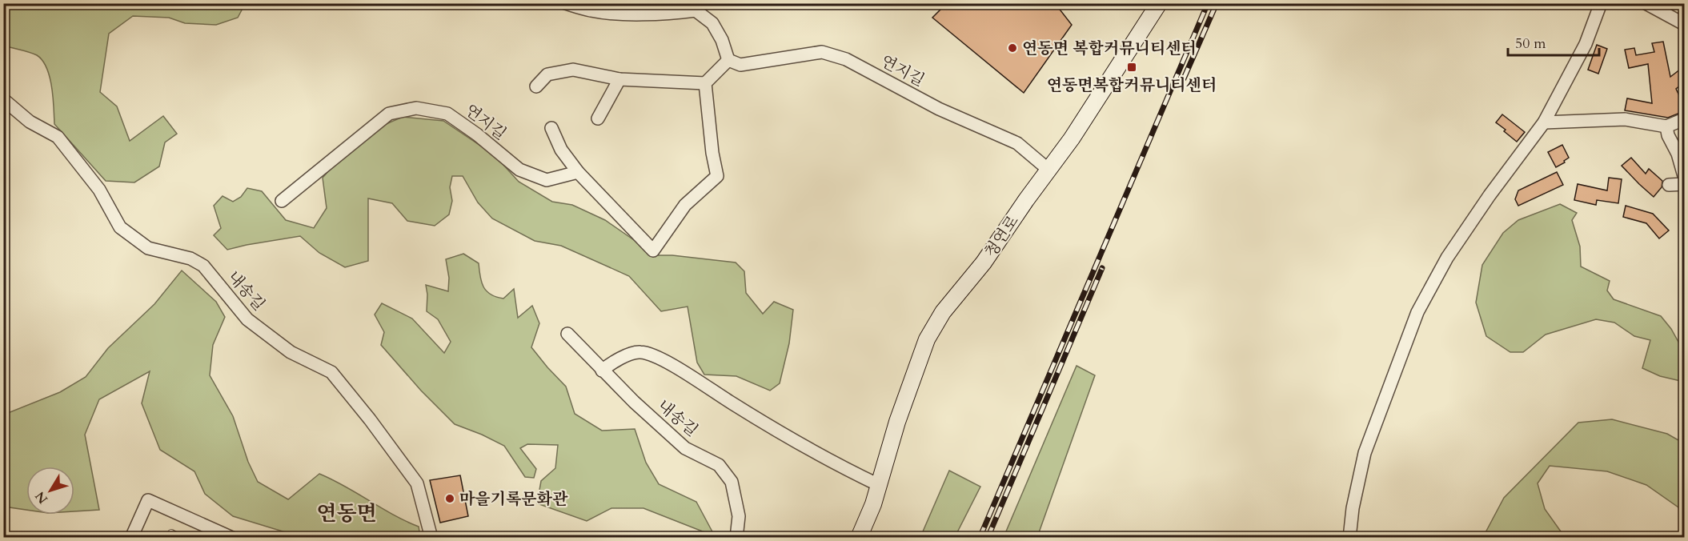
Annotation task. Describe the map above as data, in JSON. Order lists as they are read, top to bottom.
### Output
{
  "streets": {
    "main road": ["청연로"],
    "street": ["연지길", "내송길"]
  },
  "crossings": [
    ["연지길", "청연로"]
  ],
  "districts": ["연동면"],
  "places": {
    "other": ["연동면 복합커뮤니티센터", "마을기록문화관"],
    "transit": ["연동면복합커뮤니티센터"]
  },
  "scale_bar": "50 m",
  "north": "bottom left"
}
